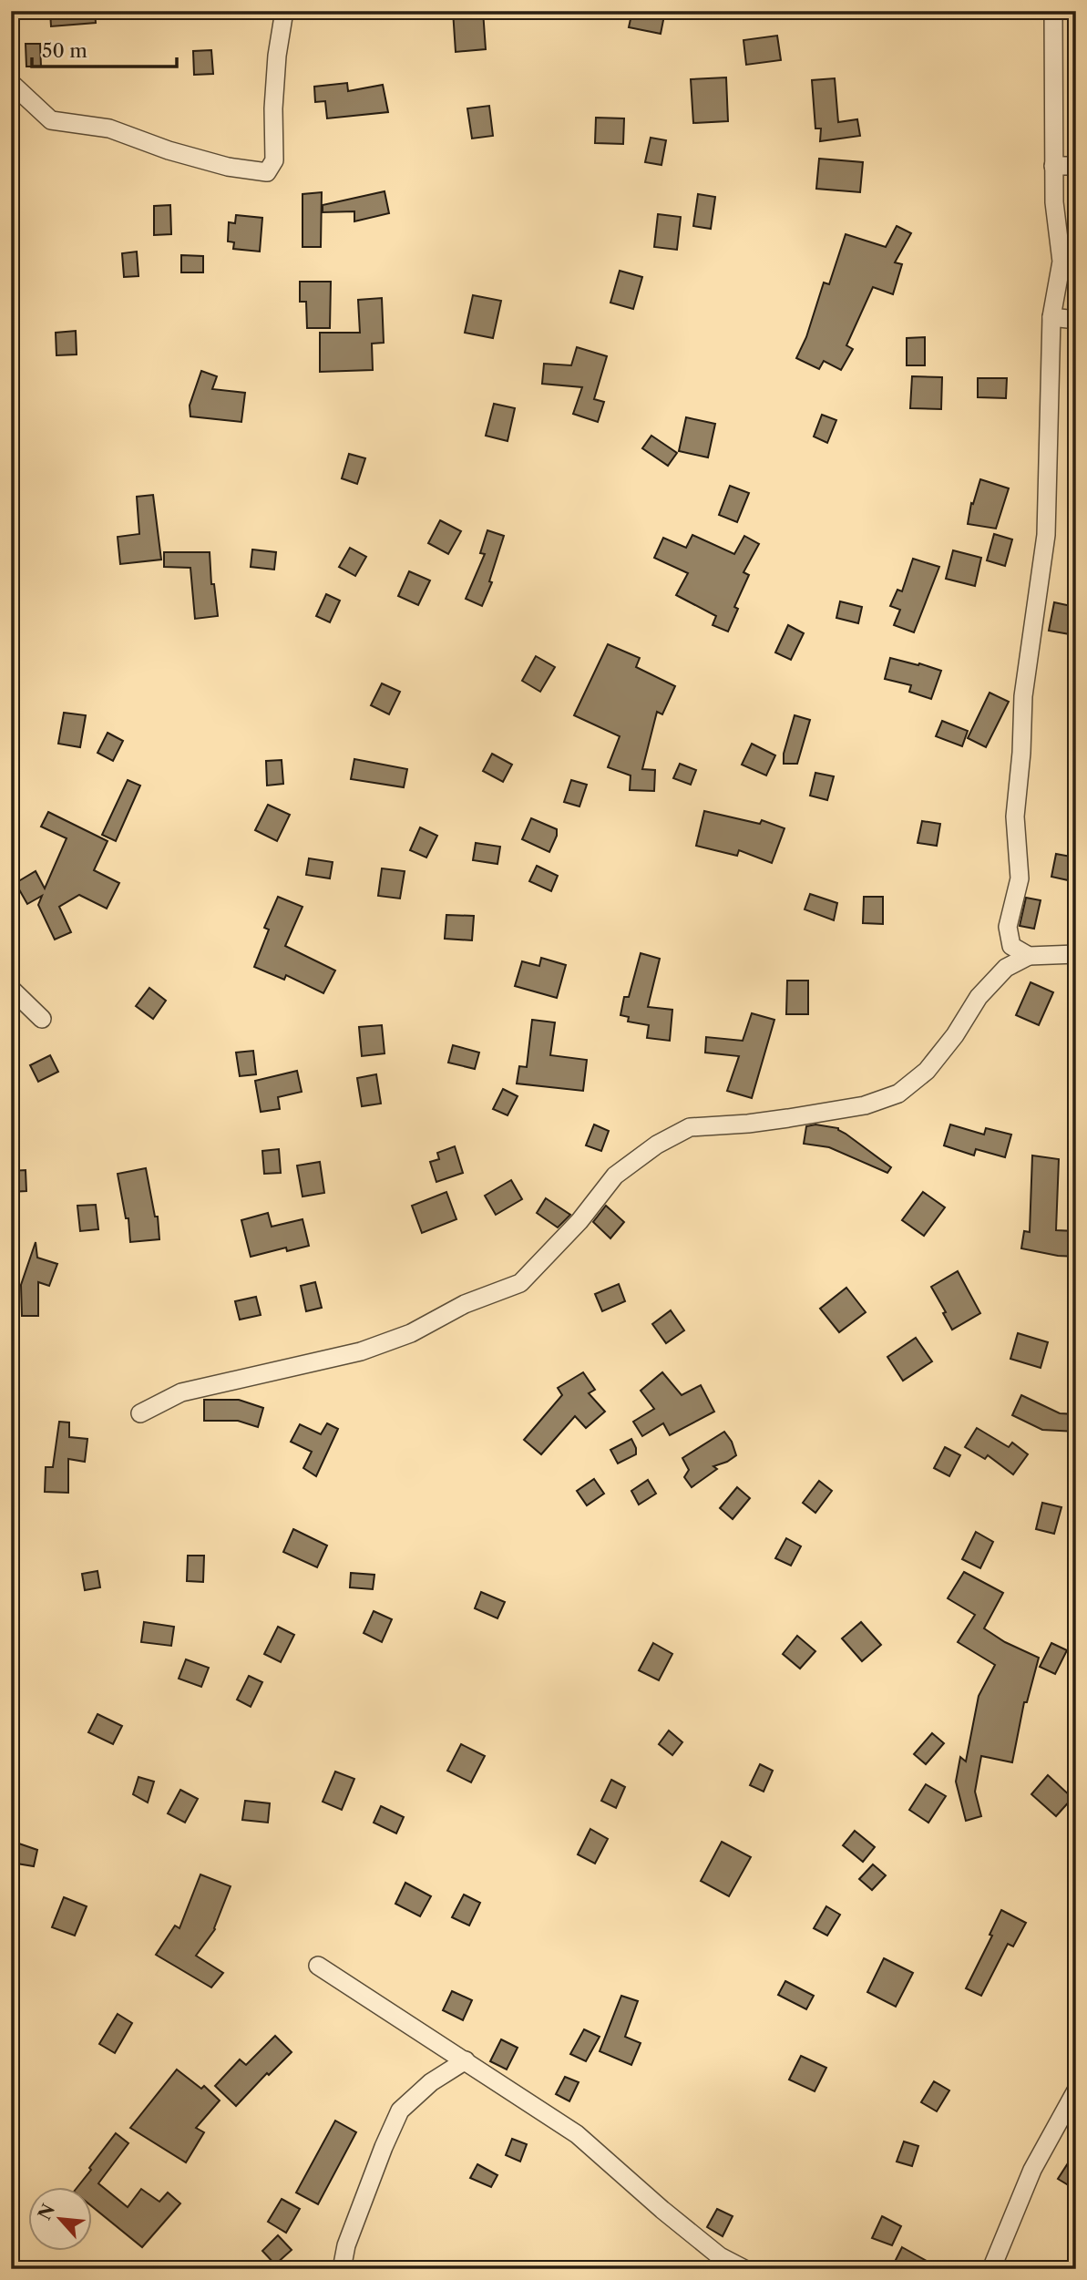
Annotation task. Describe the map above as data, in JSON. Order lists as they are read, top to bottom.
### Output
{
  "scale_bar": "50 m",
  "north": "top left"
}
